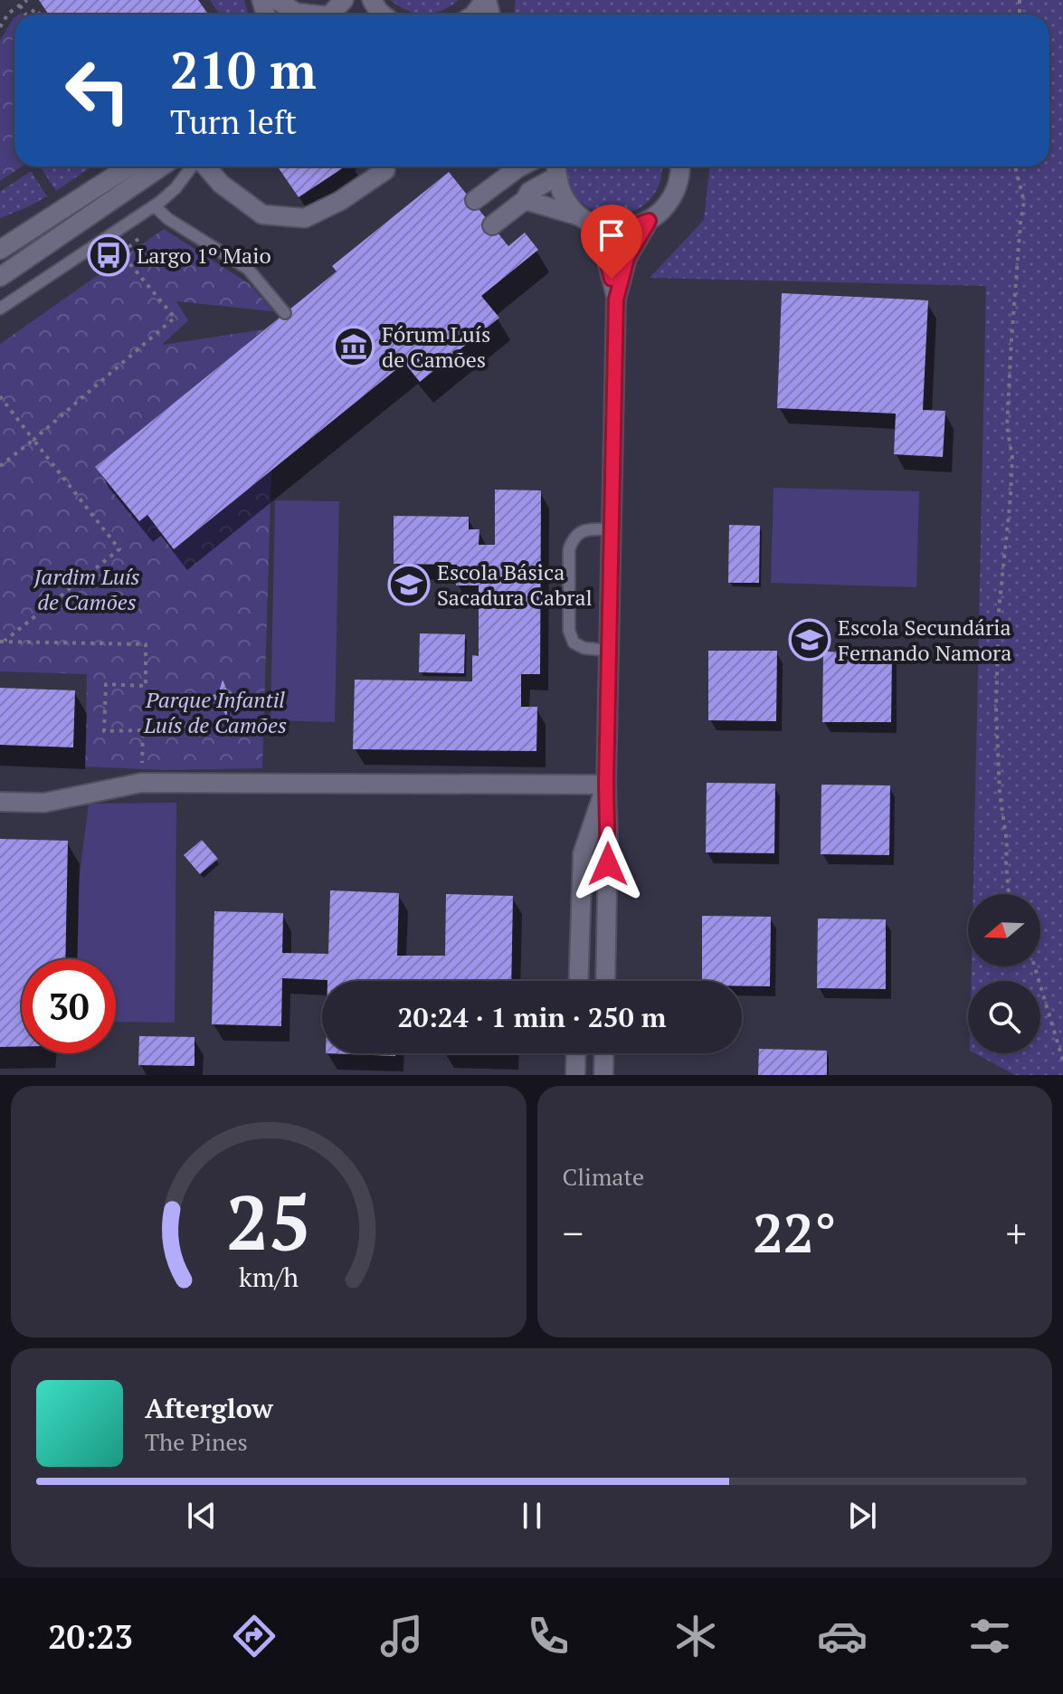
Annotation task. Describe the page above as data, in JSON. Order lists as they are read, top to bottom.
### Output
{
  "parks": ["Jardim Luís de Camões", "Parque Infantil Luís de Camões"],
  "places": {
    "bus stop": ["Largo 1º Maio"],
    "museum": ["Fórum Luís de Camões"],
    "school or university": ["Escola Básica Sacadura Cabral", "Escola Secundária Fernando Namora"]
  },
  "north": "left",
  "page": {
    "turn": ["210 m", "Turn left"],
    "limit": "30",
    "trip": "20:24 · 1 min · 250 m",
    "tile": "Climate",
    "heat": ["−", "22°", "+"],
    "song": ["Afterglow", "The Pines"],
    "tabs": "20:23",
    "gauge": ["25", "km/h"]
  }
}
